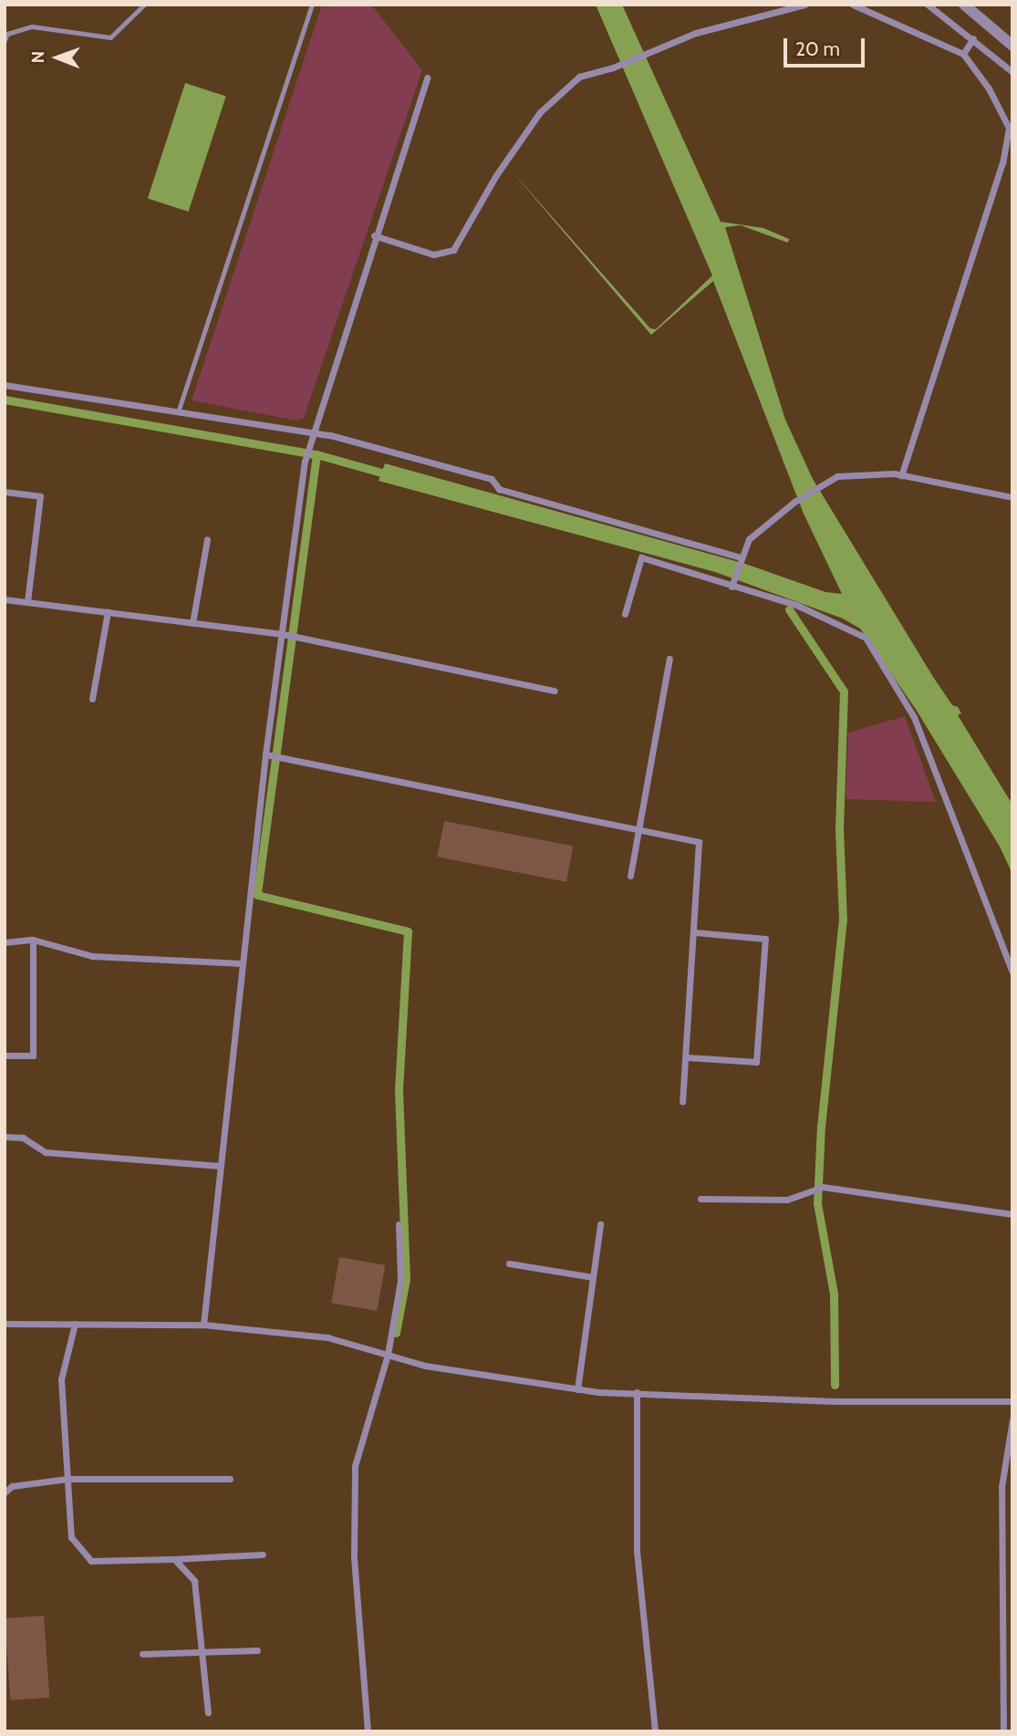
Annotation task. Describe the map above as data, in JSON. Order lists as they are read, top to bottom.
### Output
{
  "scale_bar": "20 m",
  "north": "left"
}
